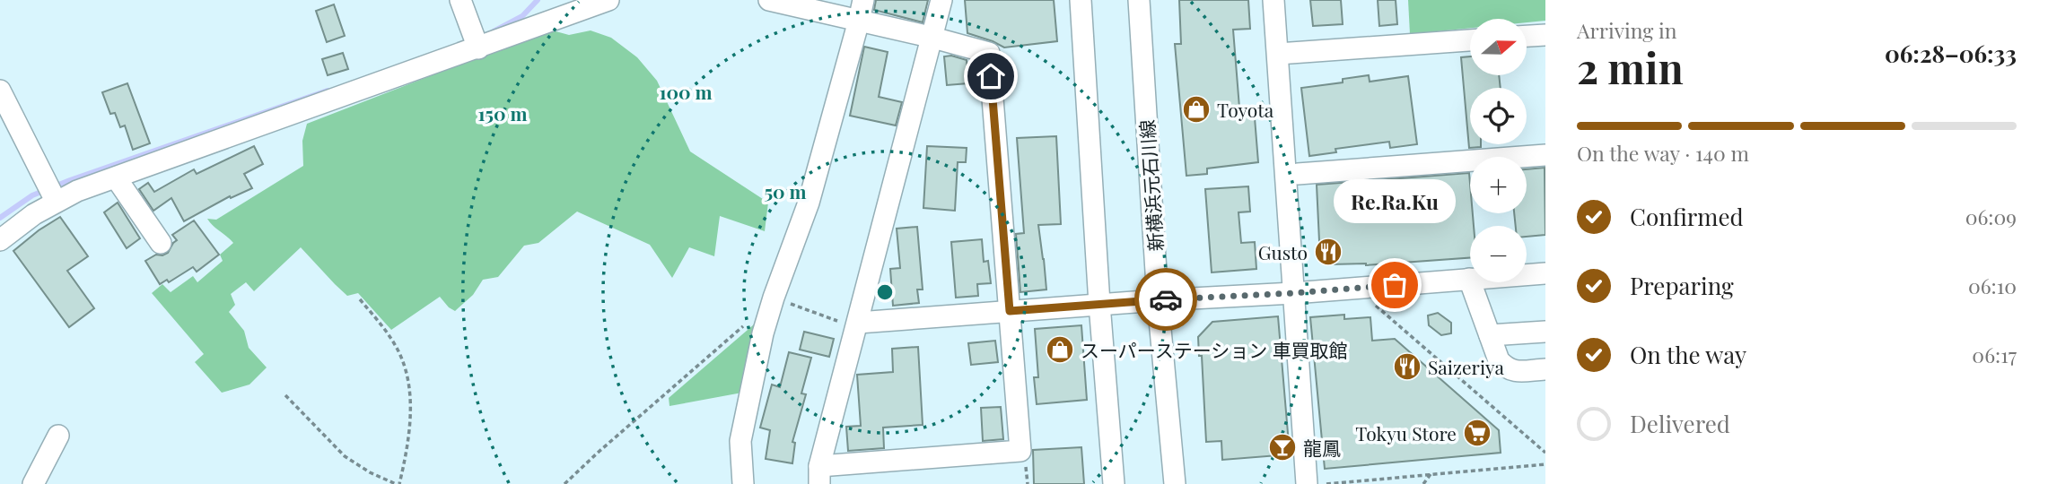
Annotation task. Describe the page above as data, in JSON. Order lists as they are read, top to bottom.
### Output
{
  "streets": {
    "street": ["新横浜元石川線"]
  },
  "places": {
    "shop": ["Toyota", "スーパーステーション 車買取館"],
    "restaurant": ["Gusto", "Saizeriya"],
    "other": ["Re.Ra.Ku"],
    "supermarket": ["Tokyu Store"],
    "bar": ["龍鳳"]
  },
  "north": "right",
  "page": {
    "heading": ["2 min", "Arriving in", "06:28–06:33"],
    "map_buttons": ["+", "−"],
    "bar": "On the way · 140 m",
    "bubble": "Re.Ra.Ku",
    "list": [
      ["Confirmed", "06:09"],
      ["Preparing", "06:10"],
      ["On the way", "06:17"],
      "Delivered"
    ]
  },
  "rings": ["100 m", "150 m", "50 m"]
}
